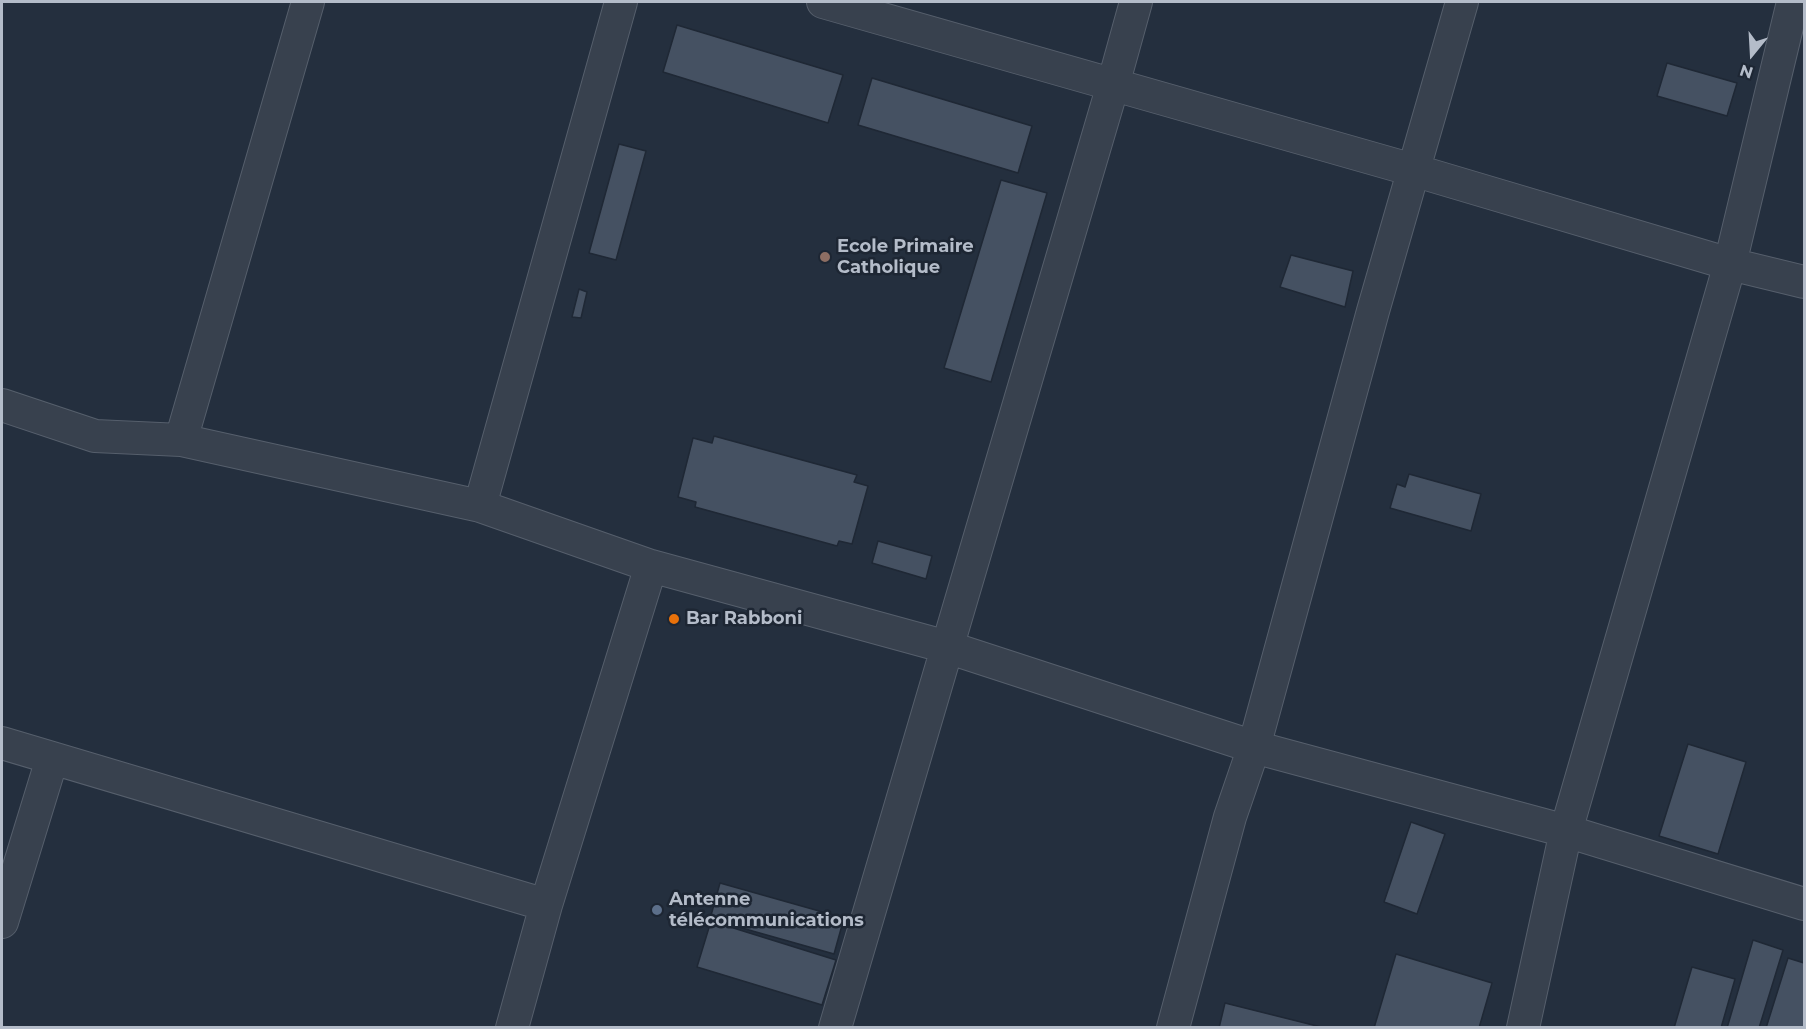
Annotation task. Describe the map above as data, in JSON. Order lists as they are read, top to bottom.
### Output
{
  "places": ["Ecole Primaire Catholique", "Bar Rabboni", "Antenne télécommunications"],
  "north": "bottom"
}
